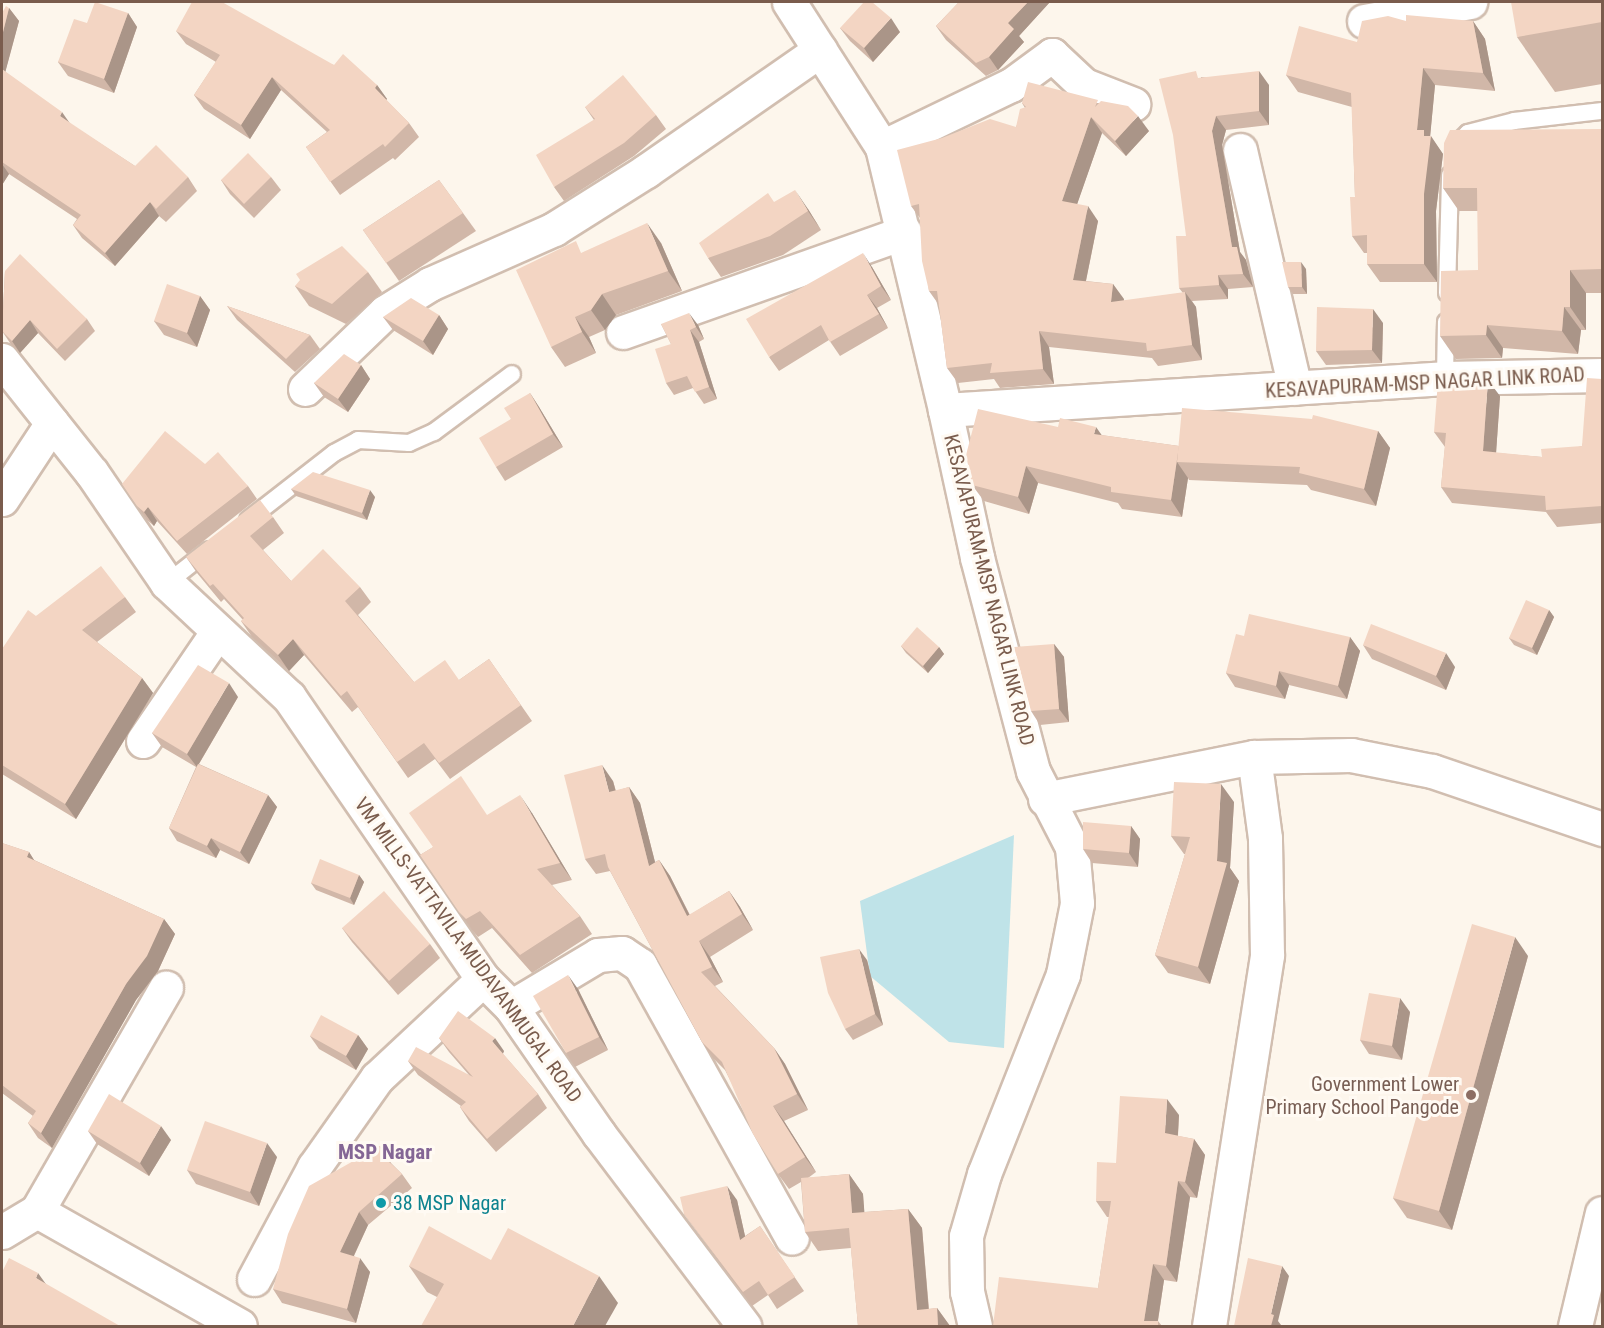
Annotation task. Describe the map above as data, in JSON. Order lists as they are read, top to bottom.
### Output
{
  "streets": {
    "street": ["KESAVAPURAM-MSP NAGAR LINK ROAD", "VM MILLS-VATTAVILA-MUDAVANMUGAL ROAD"]
  },
  "districts": ["MSP Nagar"],
  "places": ["Government Lower Primary School Pangode", "38 MSP Nagar"]
}
